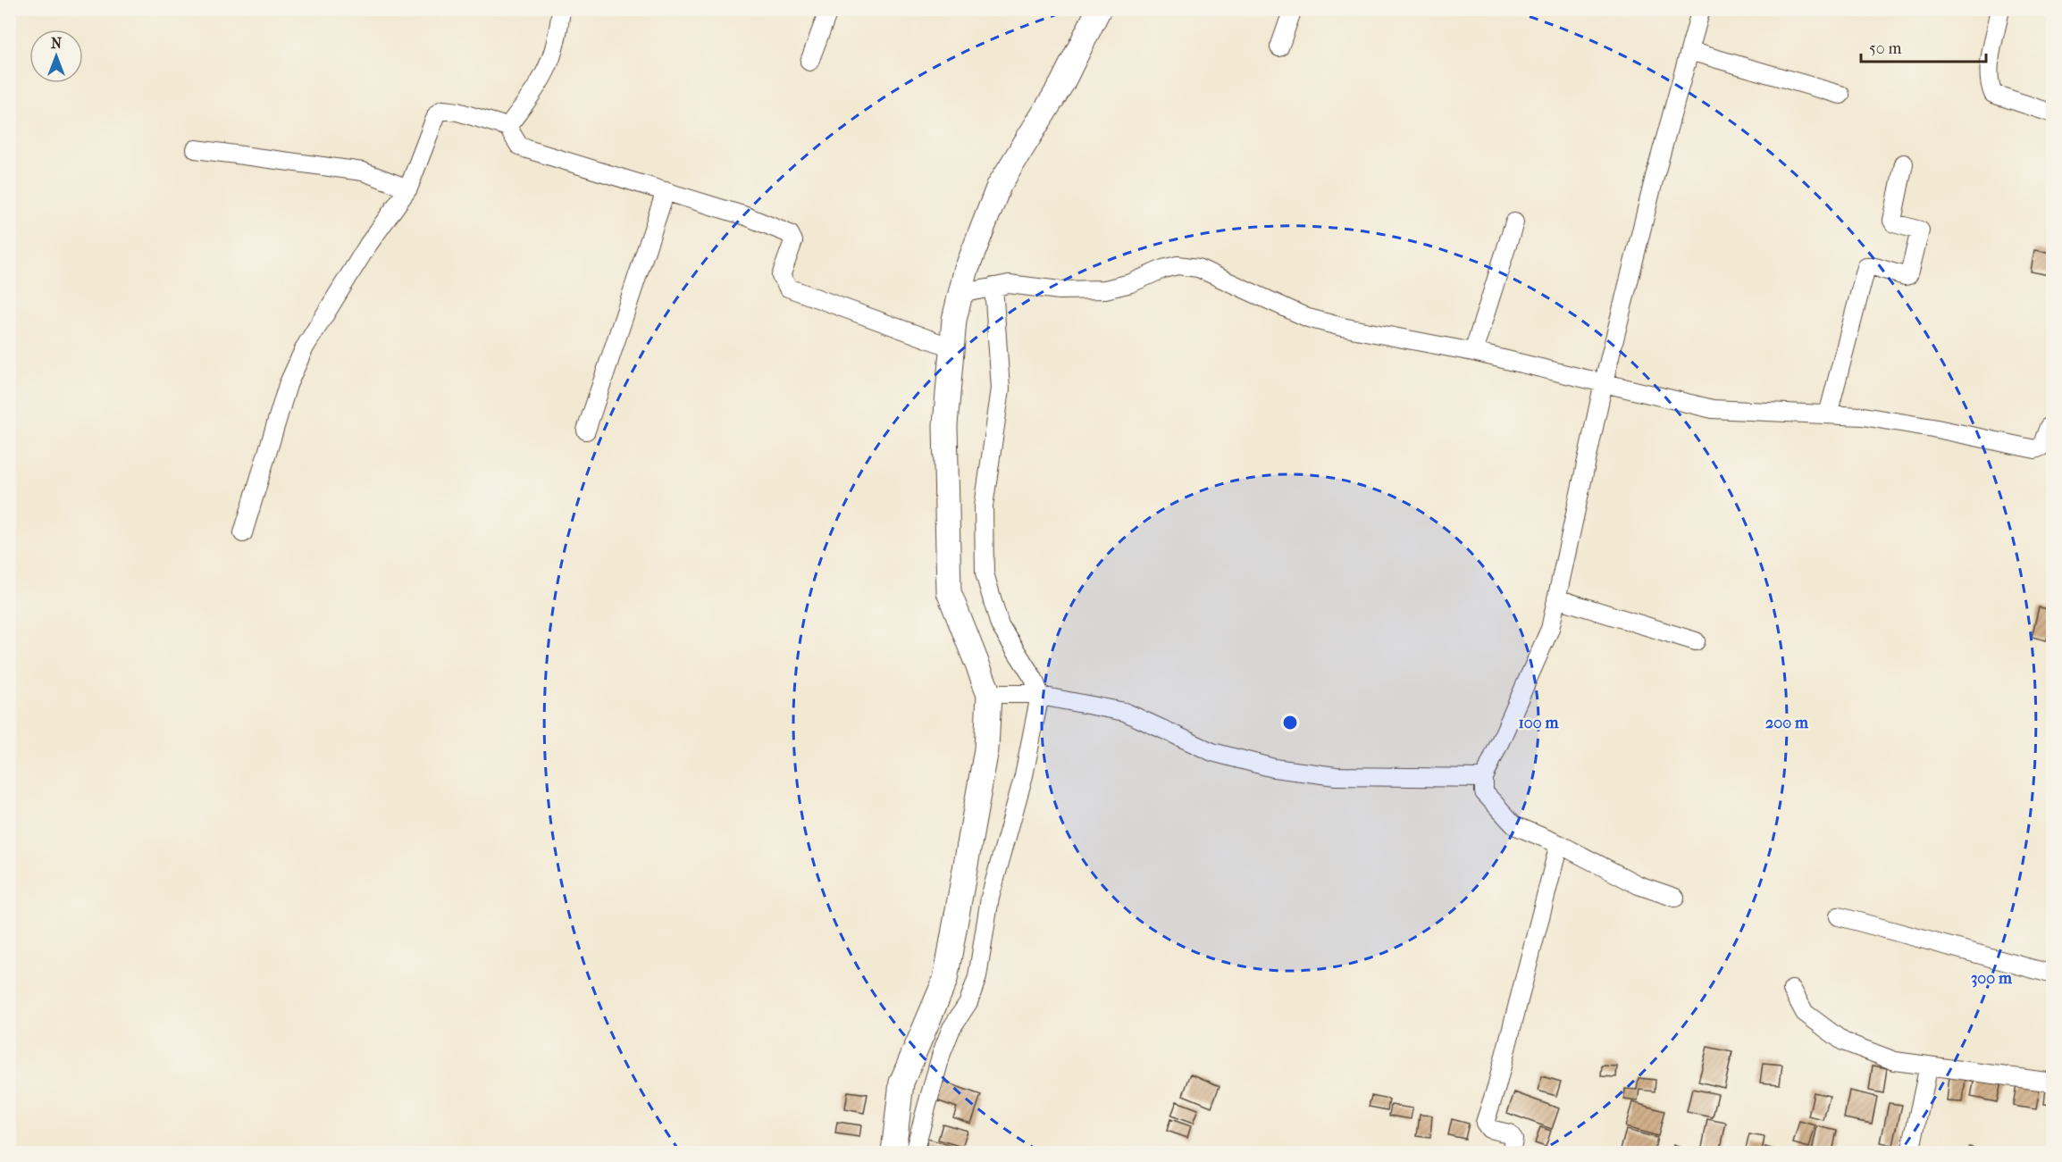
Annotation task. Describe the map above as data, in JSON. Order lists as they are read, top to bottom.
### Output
{
  "scale_bar": "50 m",
  "north": "top",
  "rings": ["100 m", "200 m", "300 m"]
}
